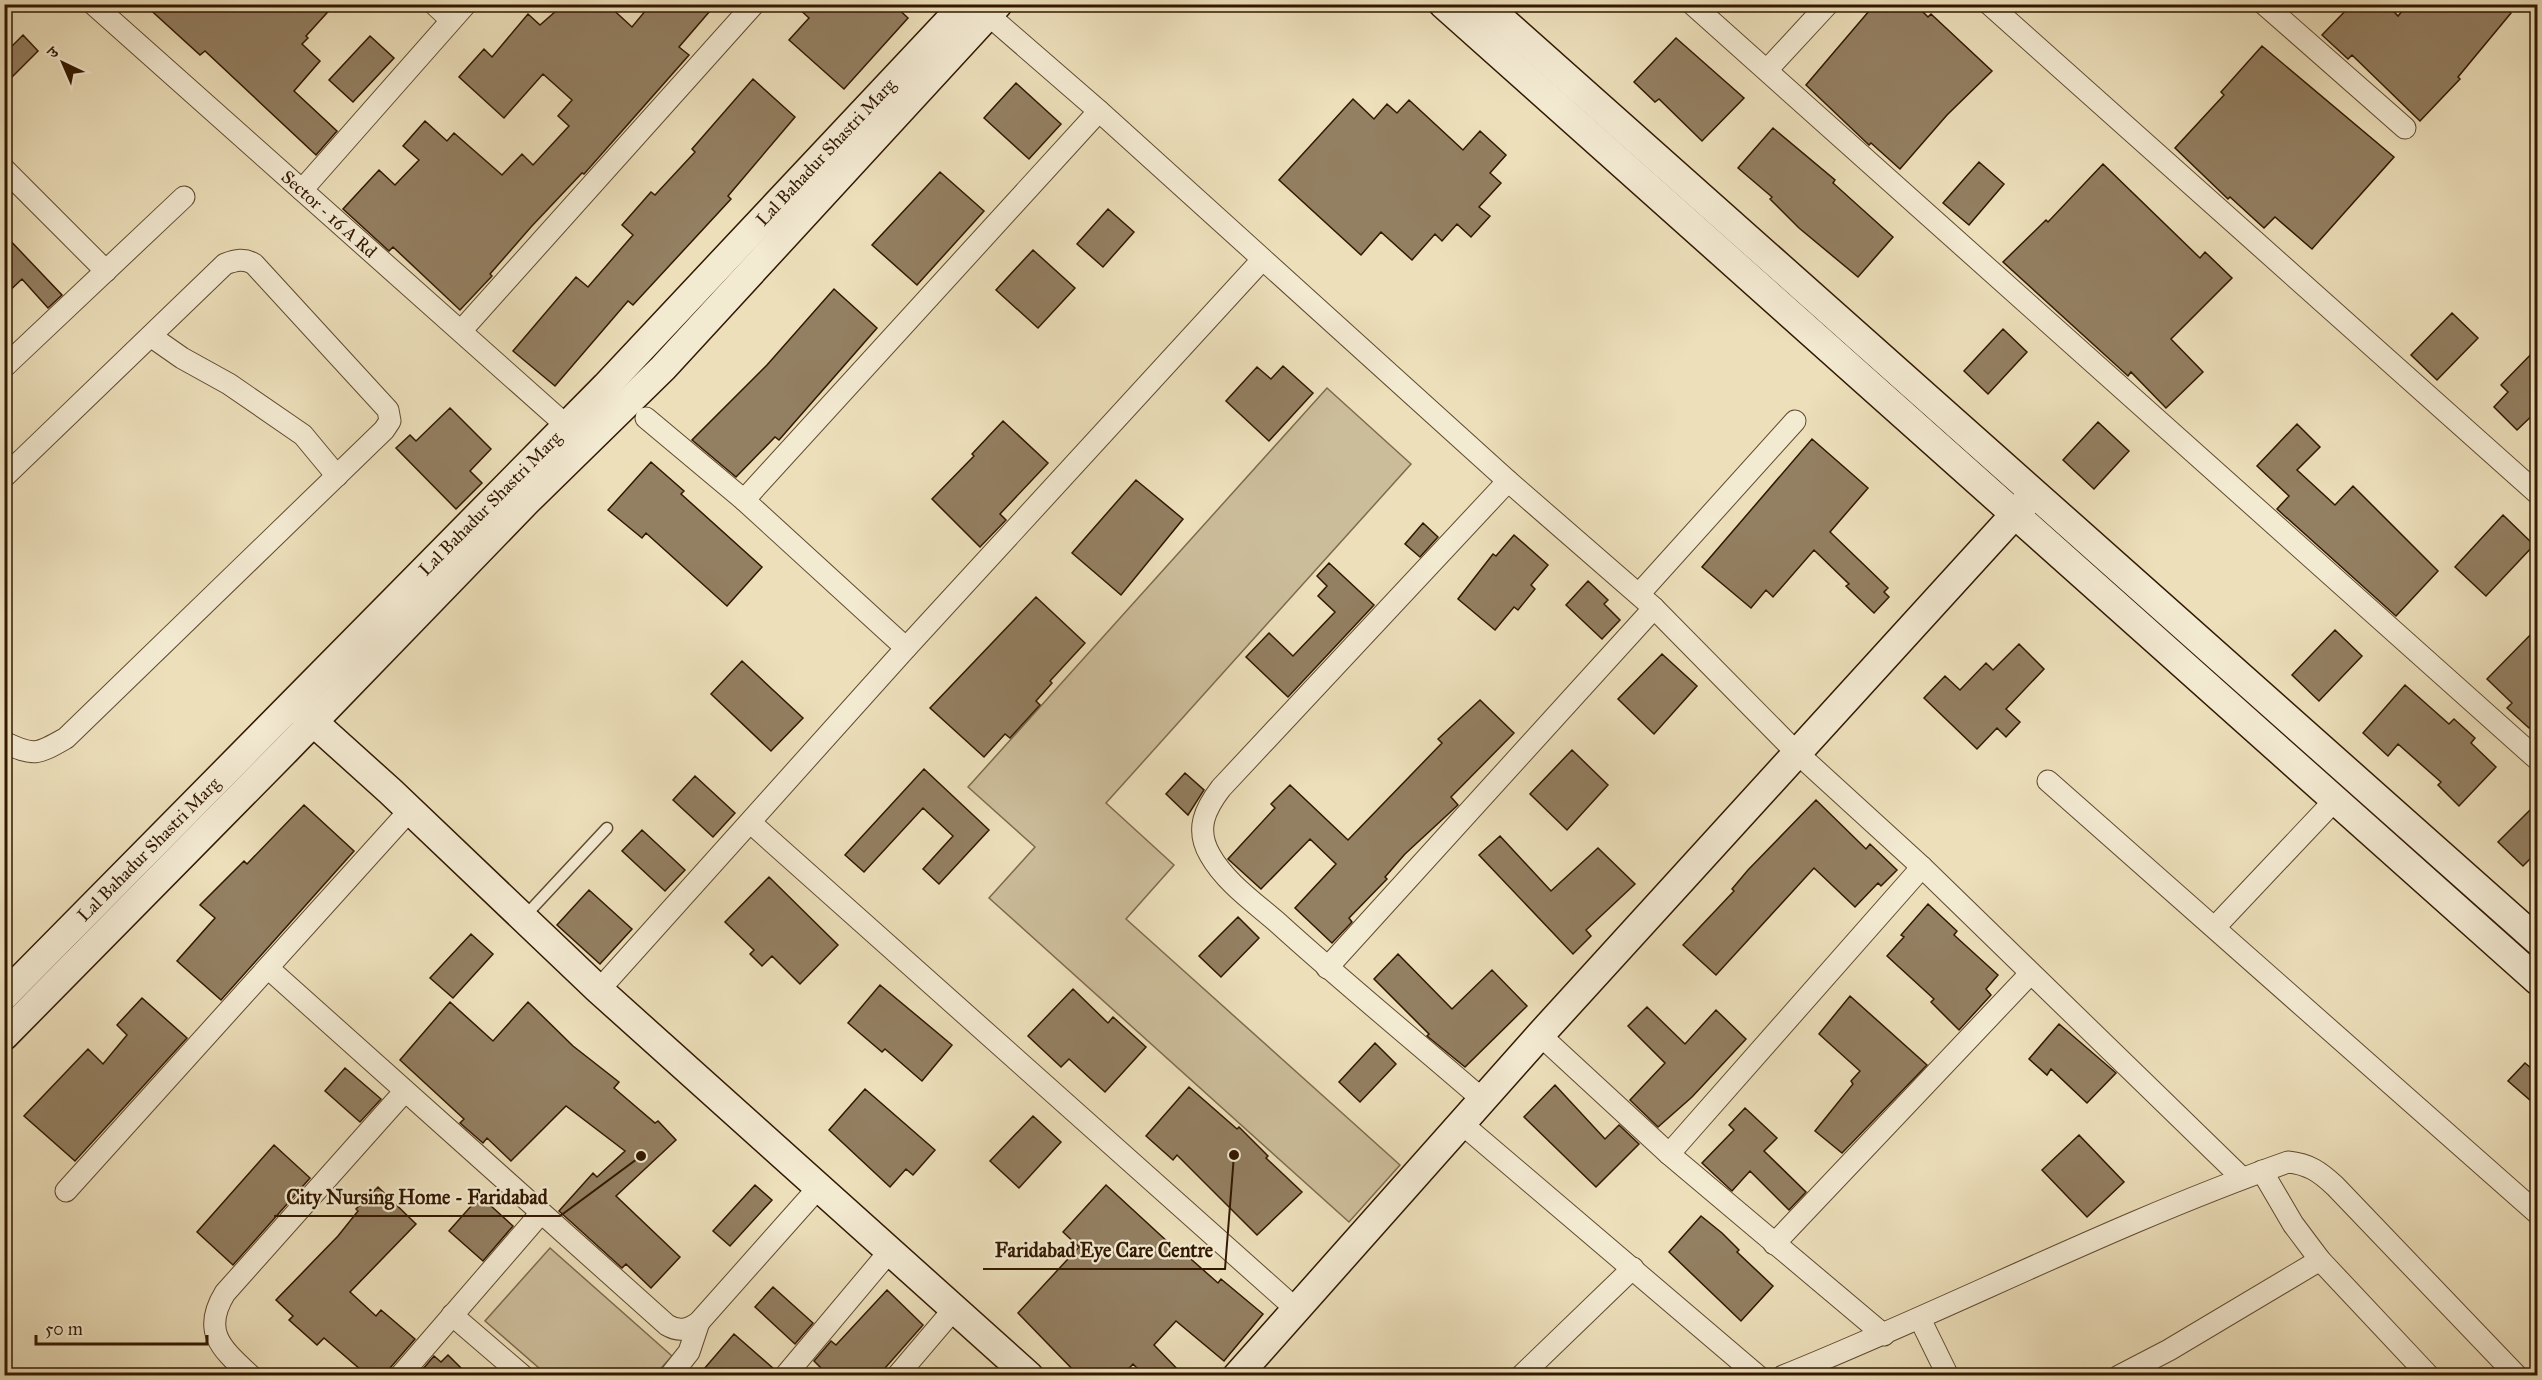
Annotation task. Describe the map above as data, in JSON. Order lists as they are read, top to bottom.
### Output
{
  "streets": {
    "street": ["Lal Bahadur Shastri Marg", "Sector - 16 A Rd"]
  },
  "crossings": [
    ["Lal Bahadur Shastri Marg", "Sector - 16 A Rd"]
  ],
  "places": ["Faridabad Eye Care Centre", "City Nursing Home - Faridabad"],
  "scale_bar": "50 m",
  "north": "top left"
}
